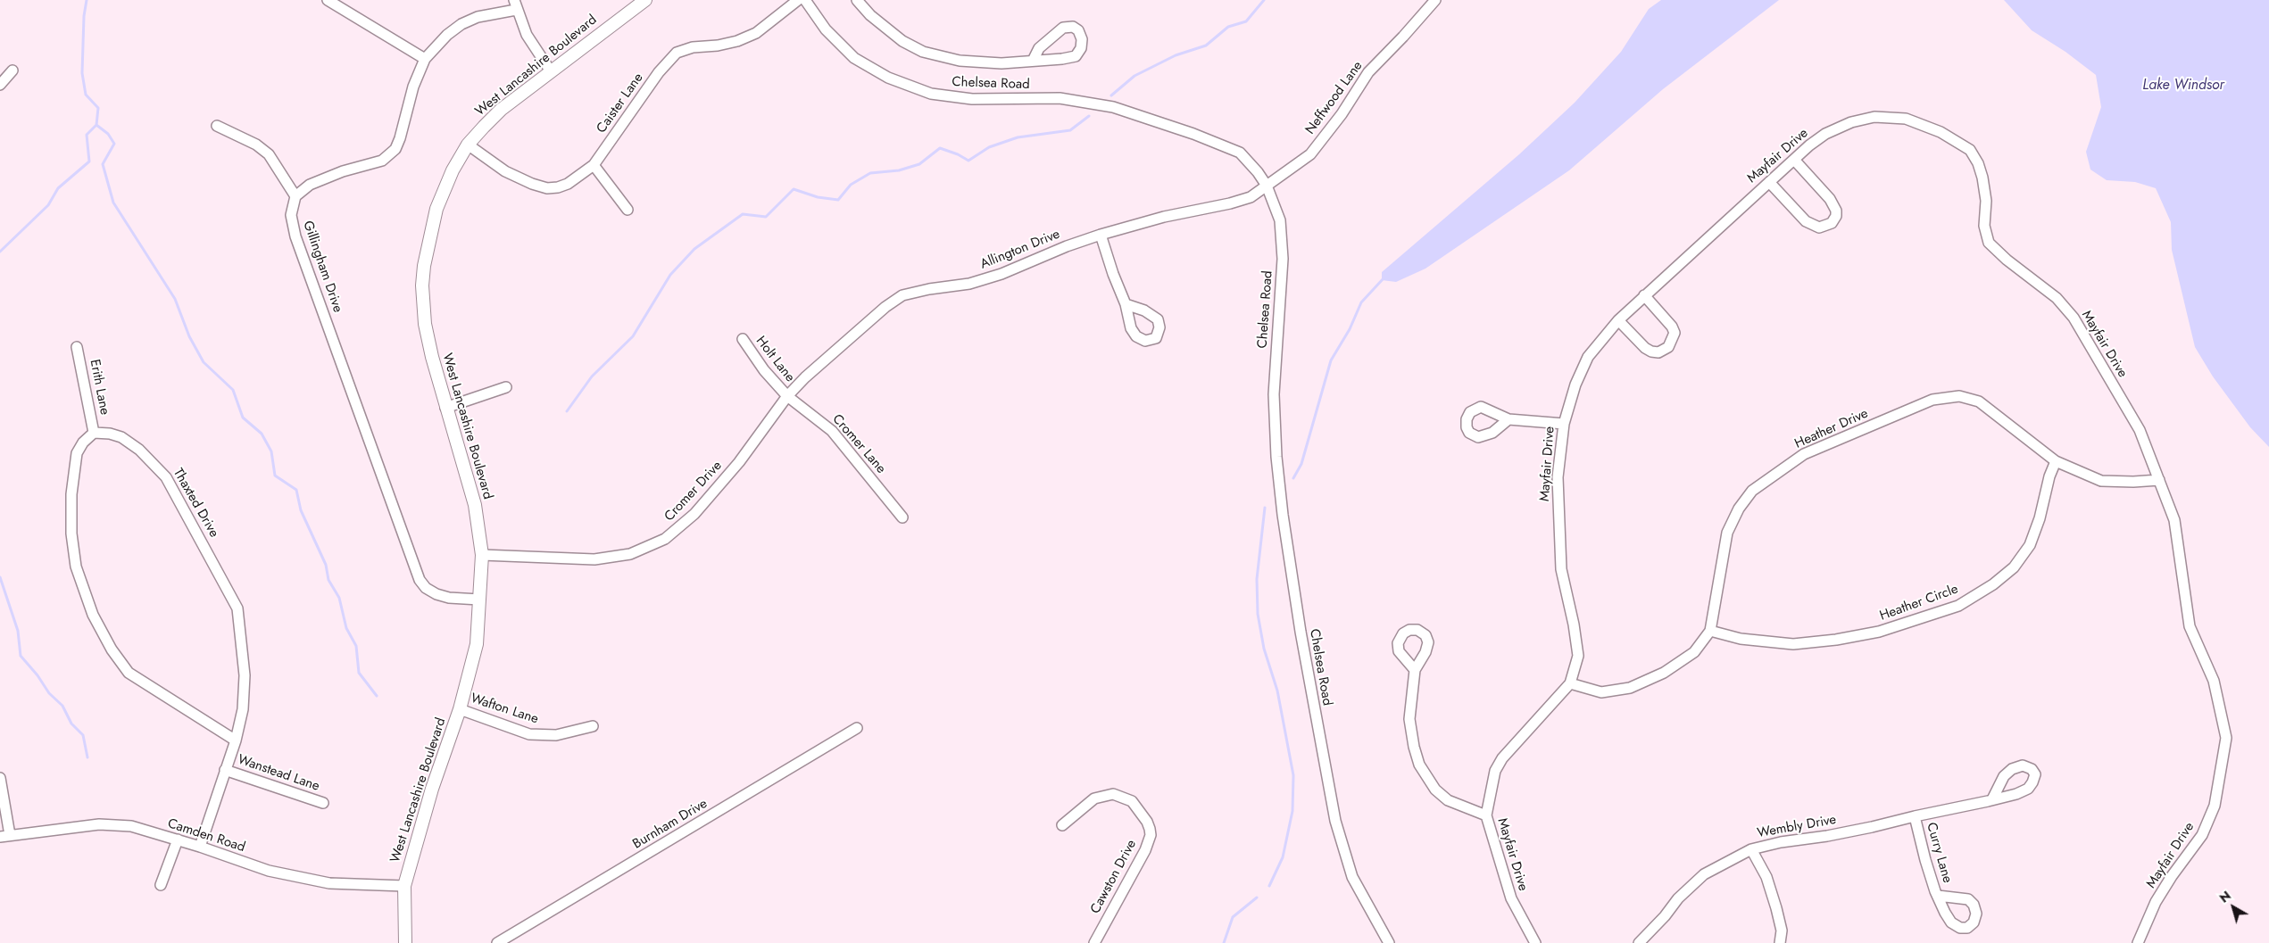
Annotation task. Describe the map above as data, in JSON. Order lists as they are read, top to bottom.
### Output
{
  "streets": {
    "main road": ["West Lancashire Boulevard"],
    "street": [
      "Chelsea Road",
      "Neffwood Lane",
      "Caister Lane",
      "Mayfair Drive",
      "Allington Drive",
      "Gillingham Drive",
      "Holt Lane",
      "Erith Lane",
      "Heather Drive",
      "Cromer Lane",
      "Cromer Drive",
      "Thaxted Drive",
      "Heather Circle",
      "Wafton Lane",
      "Wanstead Lane",
      "Burnham Drive",
      "Wembly Drive",
      "Camden Road",
      "Curry Lane",
      "Cawston Drive"
    ]
  },
  "crossings": [
    ["West Lancashire Boulevard", "Caister Lane"],
    ["West Lancashire Boulevard", "Gillingham Drive"],
    ["West Lancashire Boulevard", "Cromer Drive"],
    ["West Lancashire Boulevard", "Wafton Lane"],
    ["West Lancashire Boulevard", "Camden Road"],
    ["Chelsea Road", "Neffwood Lane"],
    ["Chelsea Road", "Allington Drive"],
    ["Neffwood Lane", "Allington Drive"],
    ["Mayfair Drive", "Heather Drive"],
    ["Allington Drive", "Holt Lane"],
    ["Allington Drive", "Cromer Lane"],
    ["Allington Drive", "Cromer Drive"],
    ["Holt Lane", "Cromer Lane"],
    ["Holt Lane", "Cromer Drive"],
    ["Erith Lane", "Thaxted Drive"],
    ["Heather Drive", "Heather Circle"],
    ["Cromer Lane", "Cromer Drive"],
    ["Thaxted Drive", "Wanstead Lane"],
    ["Thaxted Drive", "Camden Road"],
    ["Wembly Drive", "Curry Lane"]
  ],
  "water": ["Lake Windsor"],
  "north": "top left"
}
